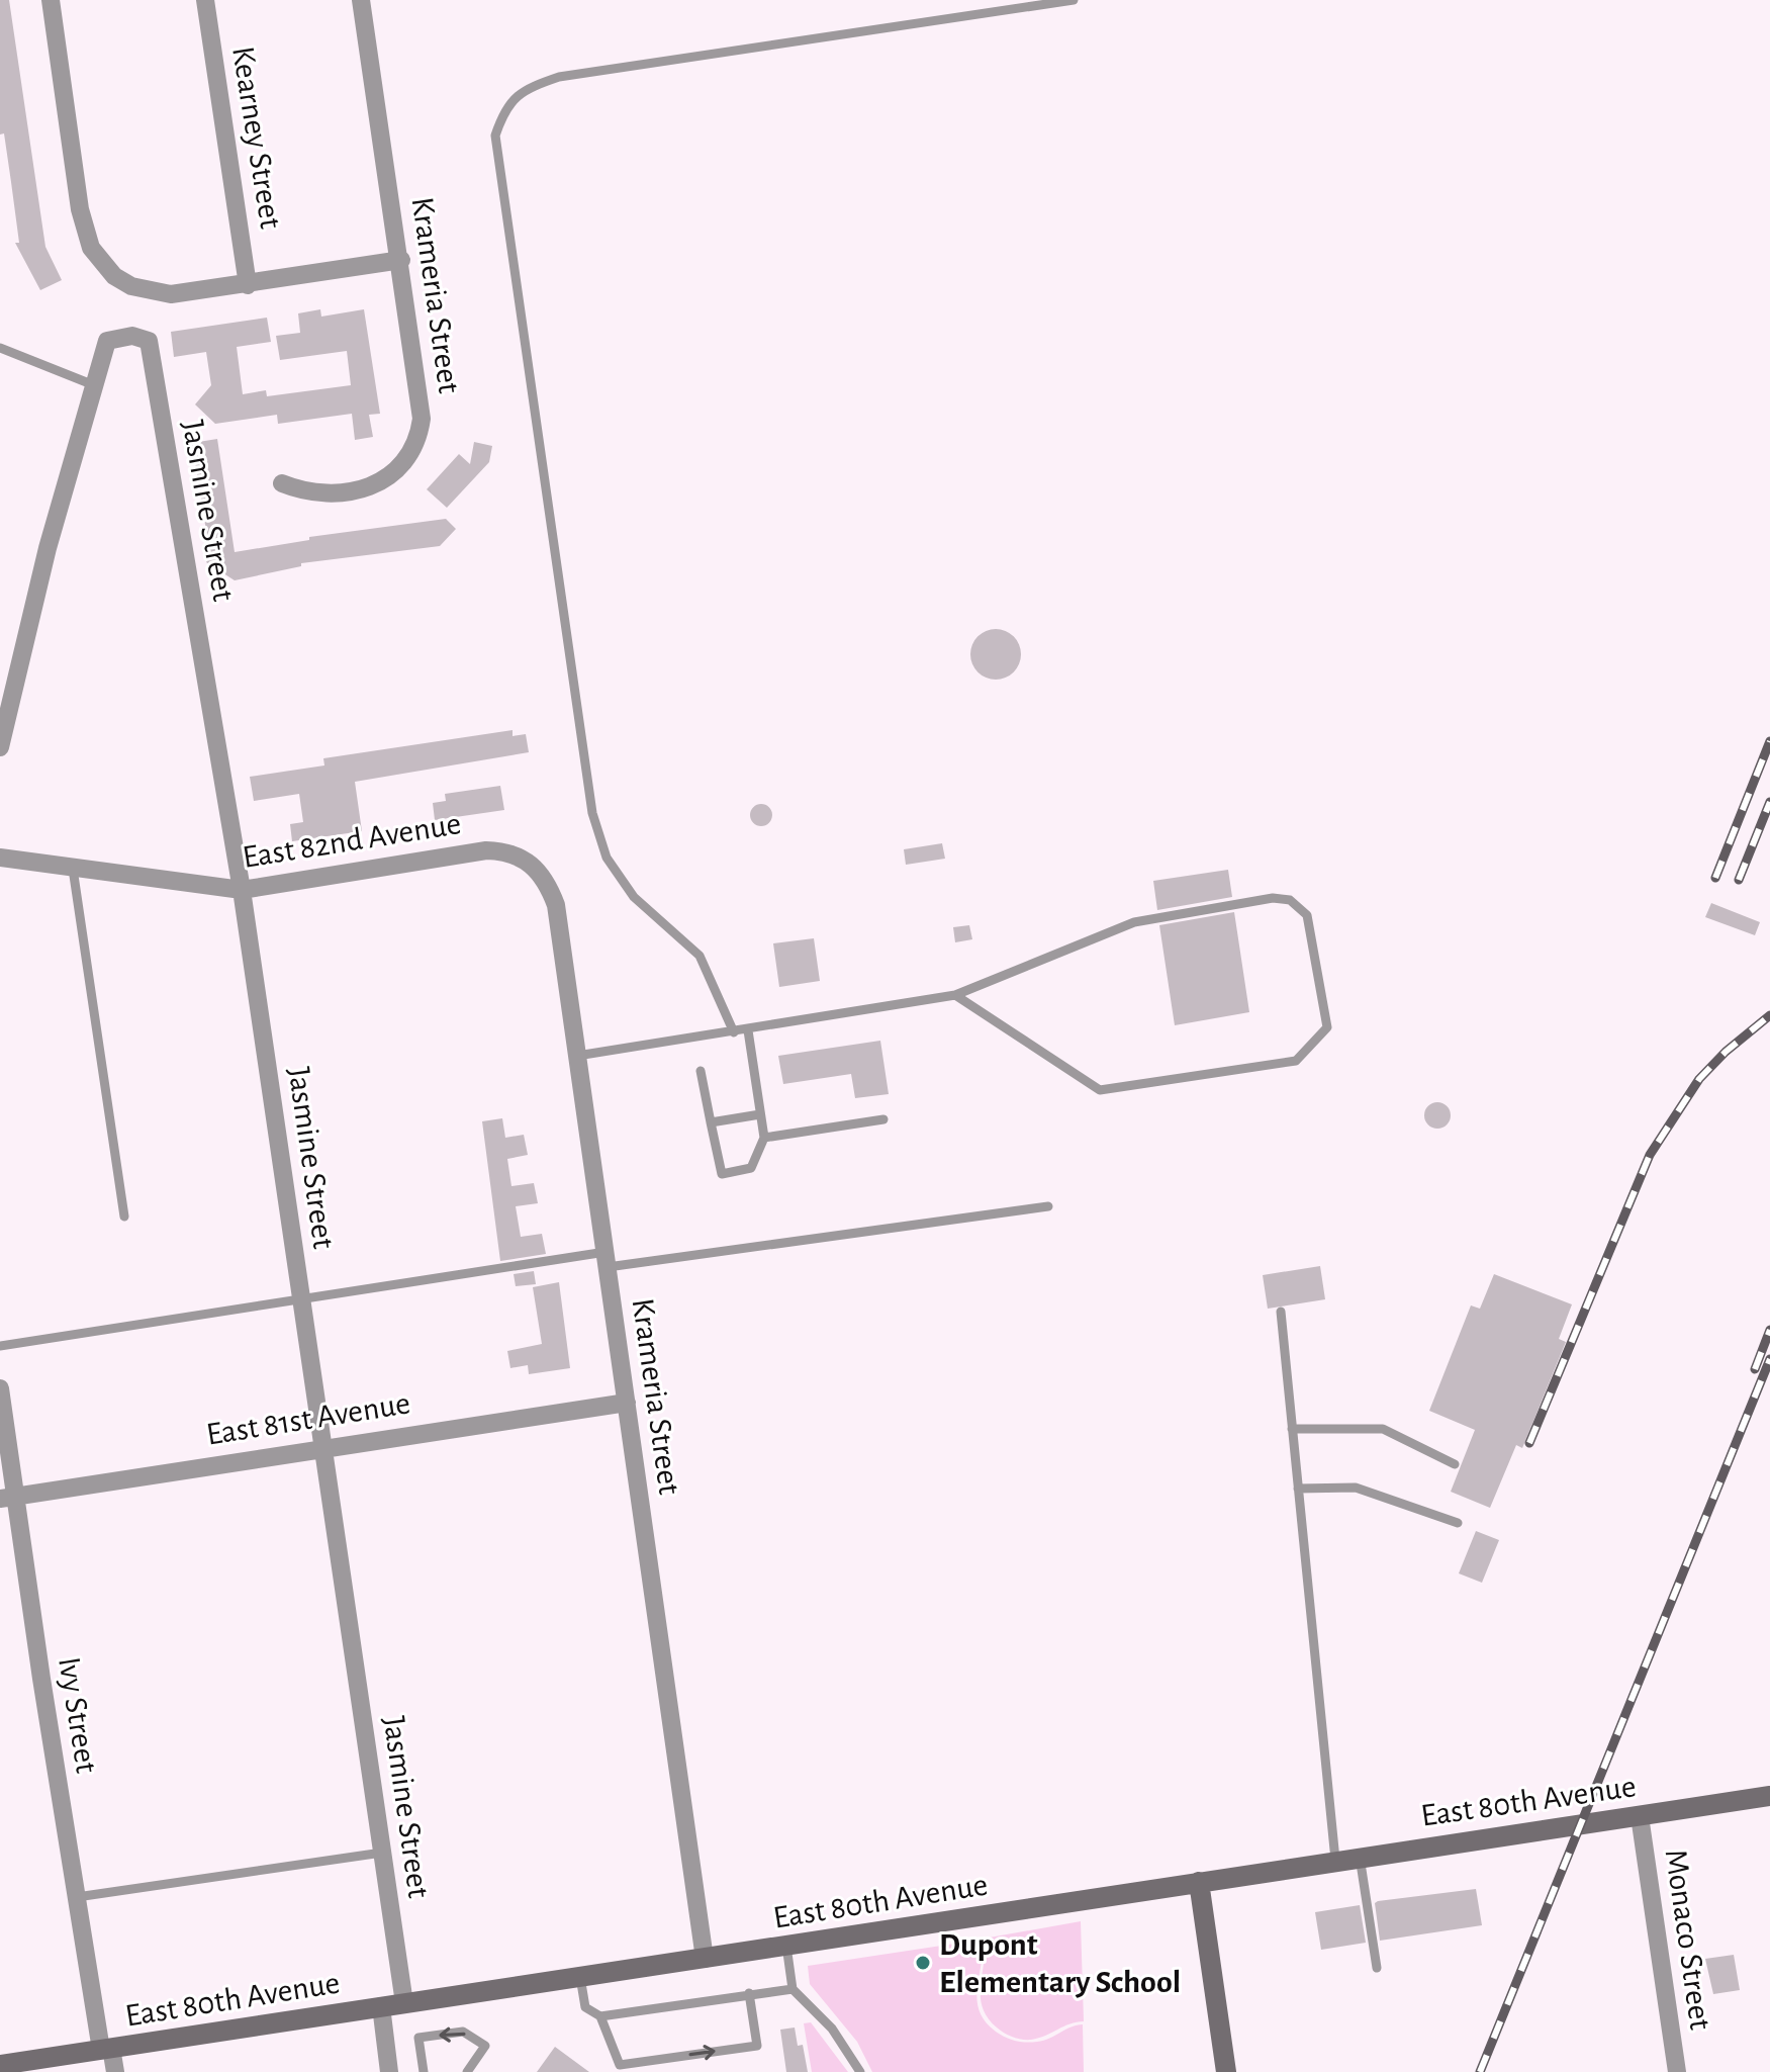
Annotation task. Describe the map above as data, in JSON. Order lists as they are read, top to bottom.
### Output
{
  "streets": {
    "street": [
      "Kearney Street",
      "Krameria Street",
      "Jasmine Street",
      "East 82nd Avenue",
      "East 81st Avenue",
      "Ivy Street",
      "East 80th Avenue",
      "Monaco Street"
    ]
  },
  "crossings": [
    ["Krameria Street", "East 82nd Avenue"],
    ["Krameria Street", "East 81st Avenue"],
    ["Krameria Street", "East 80th Avenue"],
    ["Jasmine Street", "East 82nd Avenue"],
    ["Jasmine Street", "East 81st Avenue"],
    ["Jasmine Street", "East 80th Avenue"],
    ["East 81st Avenue", "Ivy Street"],
    ["Ivy Street", "East 80th Avenue"],
    ["East 80th Avenue", "Monaco Street"]
  ],
  "places": ["Dupont Elementary School"]
}
